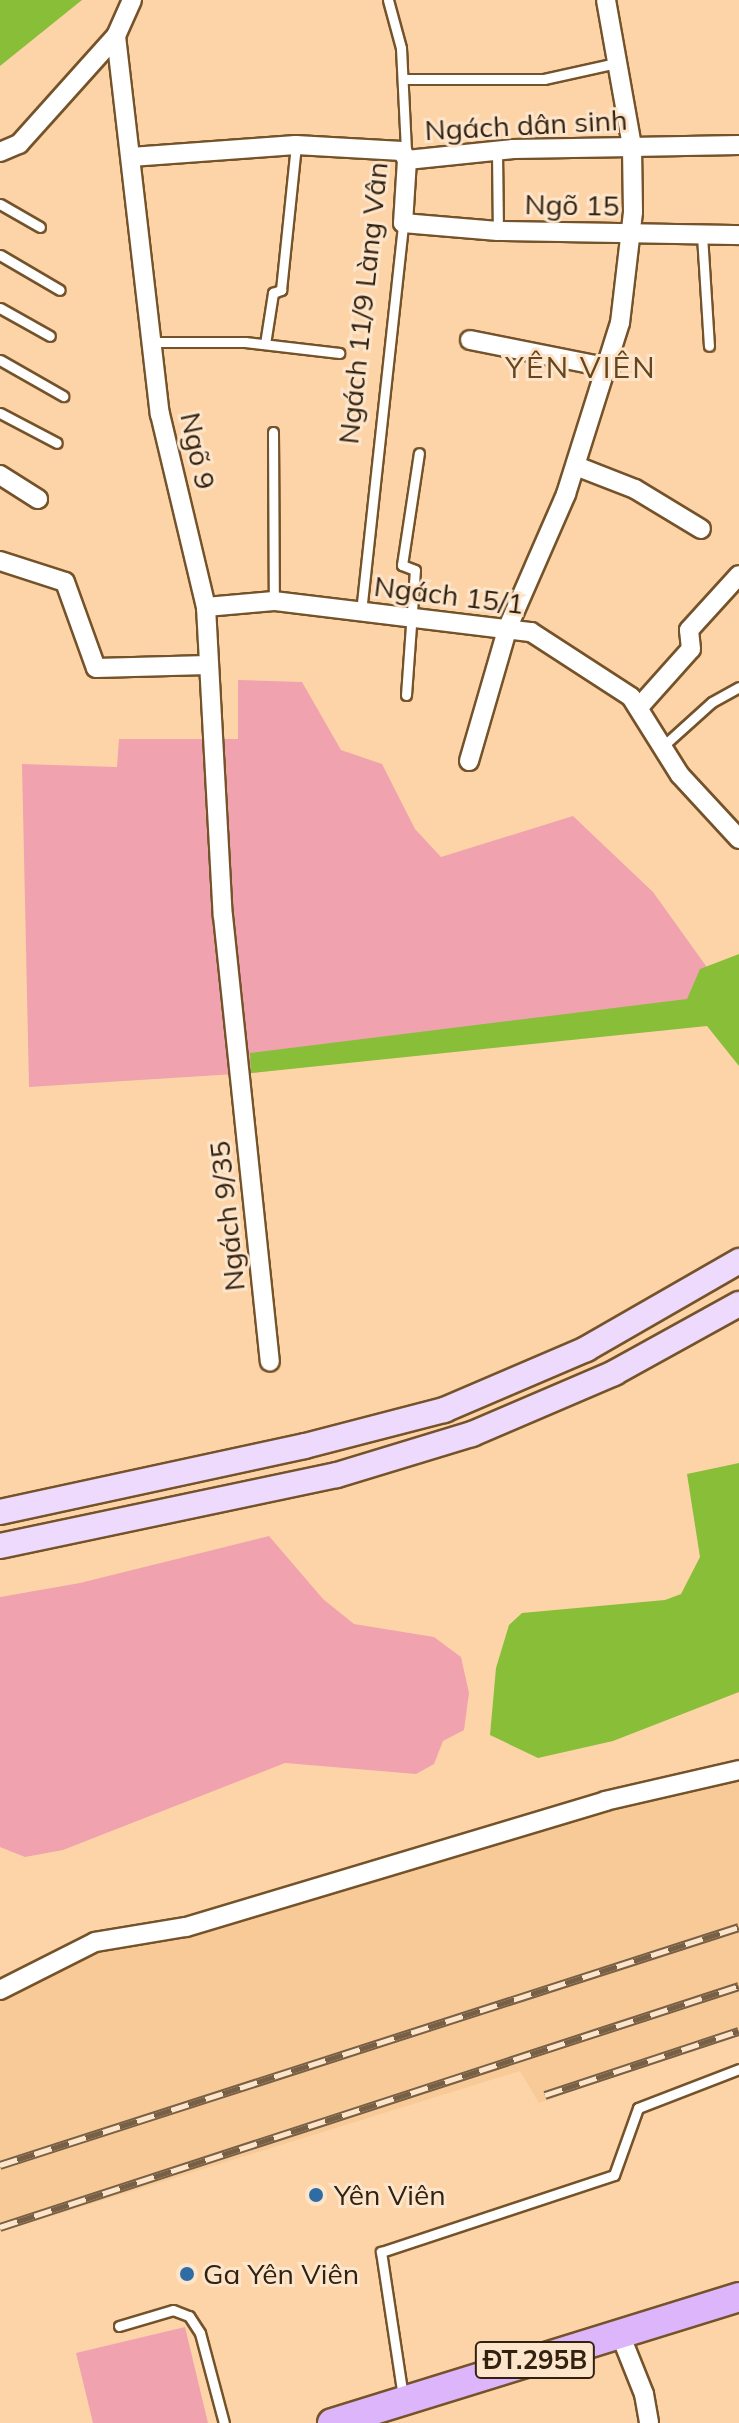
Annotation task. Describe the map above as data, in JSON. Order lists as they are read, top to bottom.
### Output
{
  "streets": {
    "main road": ["ĐT.295B"],
    "street": [
      "Ngách dân sinh",
      "Ngõ 15",
      "Ngách 11/9 Làng Vân",
      "Ngõ 9",
      "Ngách 15/1",
      "Ngách 9/35"
    ]
  },
  "crossings": [
    ["Ngách dân sinh", "Ngách 11/9 Làng Vân"],
    ["Ngách dân sinh", "Ngõ 9"],
    ["Ngõ 15", "Ngách 11/9 Làng Vân"],
    ["Ngách 11/9 Làng Vân", "Ngách 15/1"],
    ["Ngõ 9", "Ngách 15/1"],
    ["Ngõ 9", "Ngách 9/35"]
  ],
  "districts": ["YÊN VIÊN"],
  "places": ["Yên Viên", "Ga Yên Viên"]
}
